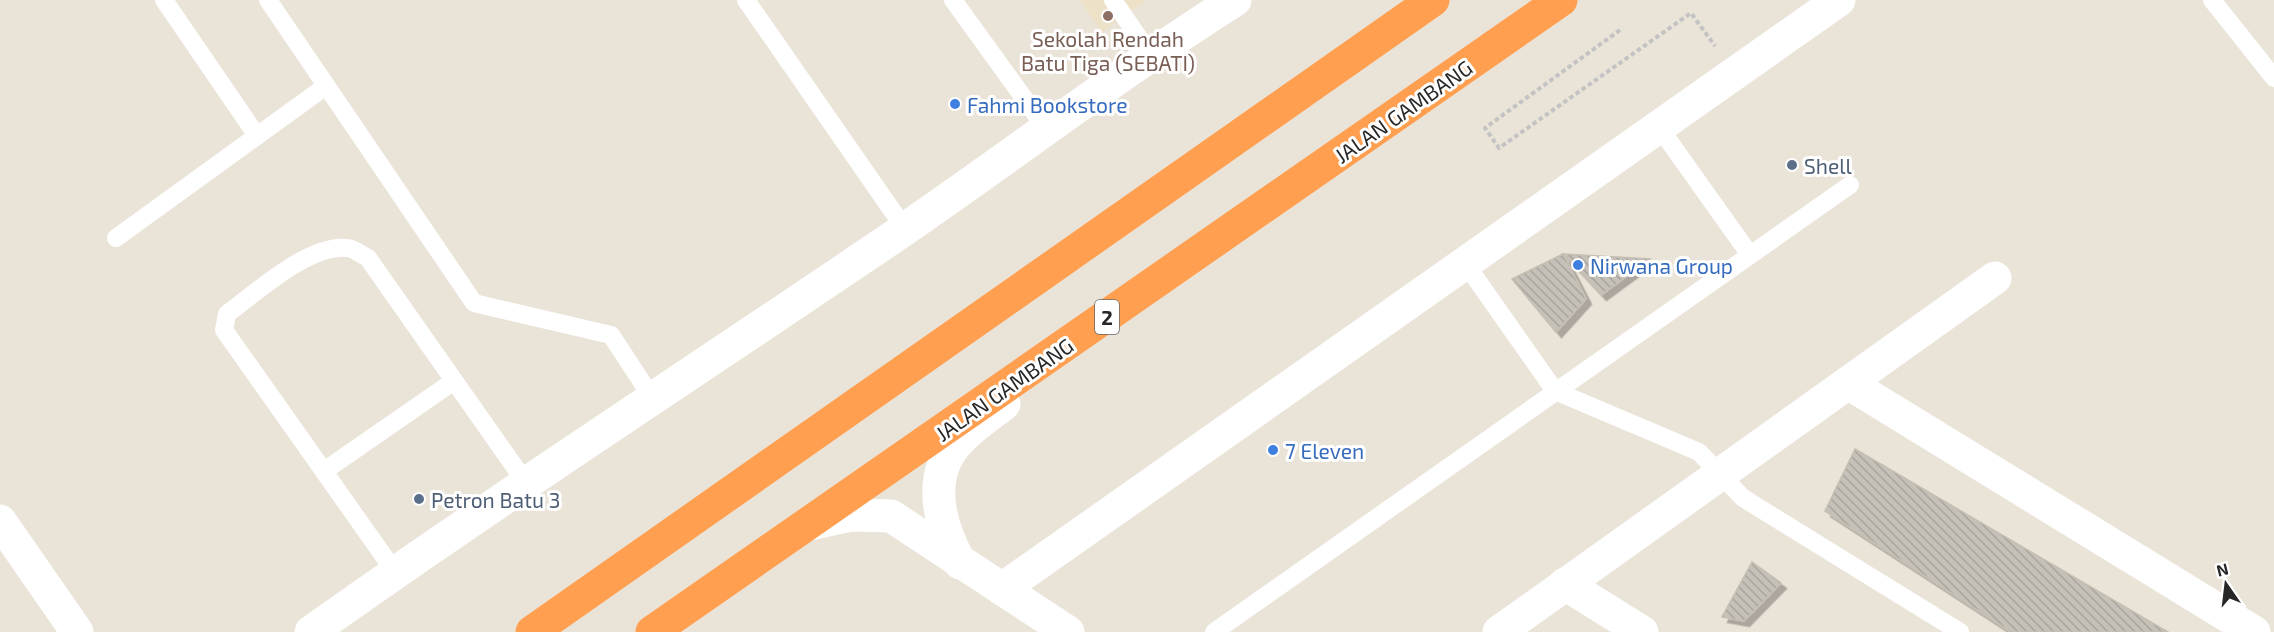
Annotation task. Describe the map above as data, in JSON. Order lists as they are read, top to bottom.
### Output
{
  "streets": {
    "highway": ["JALAN GAMBANG", "2"]
  },
  "places": [
    "Sekolah Rendah Batu Tiga (SEBATI)",
    "Fahmi Bookstore",
    "Shell",
    "Nirwana Group",
    "7 Eleven",
    "Petron Batu 3"
  ],
  "north": "top"
}
